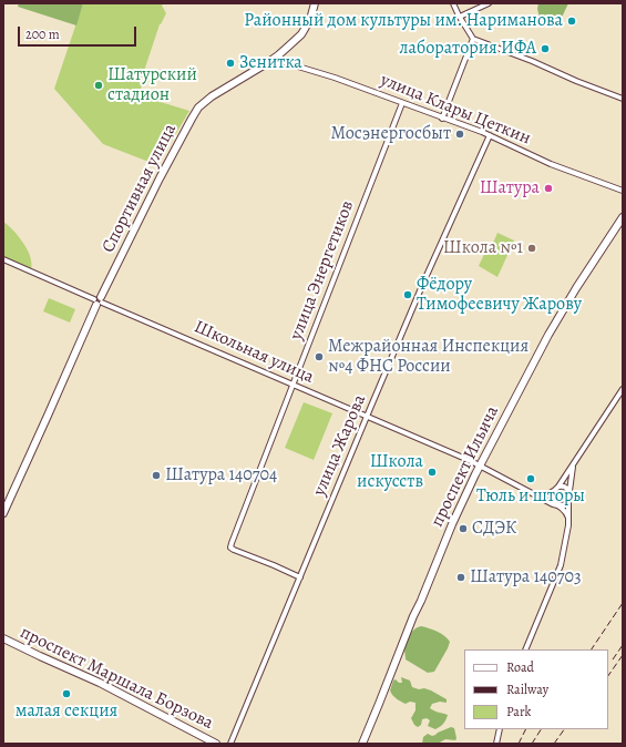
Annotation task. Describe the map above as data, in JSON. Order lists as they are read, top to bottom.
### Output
{
  "streets": {
    "street": [
      "улица Клары Цеткин",
      "Спортивная улица",
      "улица Энергетиков",
      "Школьная улица",
      "улица Жарова",
      "проспект Ильича",
      "проспект Маршала Борзова"
    ]
  },
  "crossings": [
    ["улица Клары Цеткин", "Спортивная улица"],
    ["улица Клары Цеткин", "улица Энергетиков"],
    ["улица Клары Цеткин", "улица Жарова"],
    ["Спортивная улица", "Школьная улица"],
    ["улица Энергетиков", "Школьная улица"],
    ["улица Энергетиков", "улица Жарова"],
    ["Школьная улица", "улица Жарова"],
    ["Школьная улица", "проспект Ильича"]
  ],
  "places": [
    "Районный дом культуры им. Нариманова",
    "лаборатория ИФА",
    "Зенитка",
    "Шатурский стадион",
    "Мосэнергосбыт",
    "Шатура",
    "Школа №1",
    "Фёдору Тимофеевичу Жарову",
    "Межрайонная Инспекция №4 ФНС России",
    "Школа искусств",
    "Шатура 140704",
    "Тюль и шторы",
    "СДЭК",
    "Шатура 140703",
    "малая секция"
  ],
  "legend": ["Road", "Railway", "Park"],
  "scale_bar": "200 m"
}
